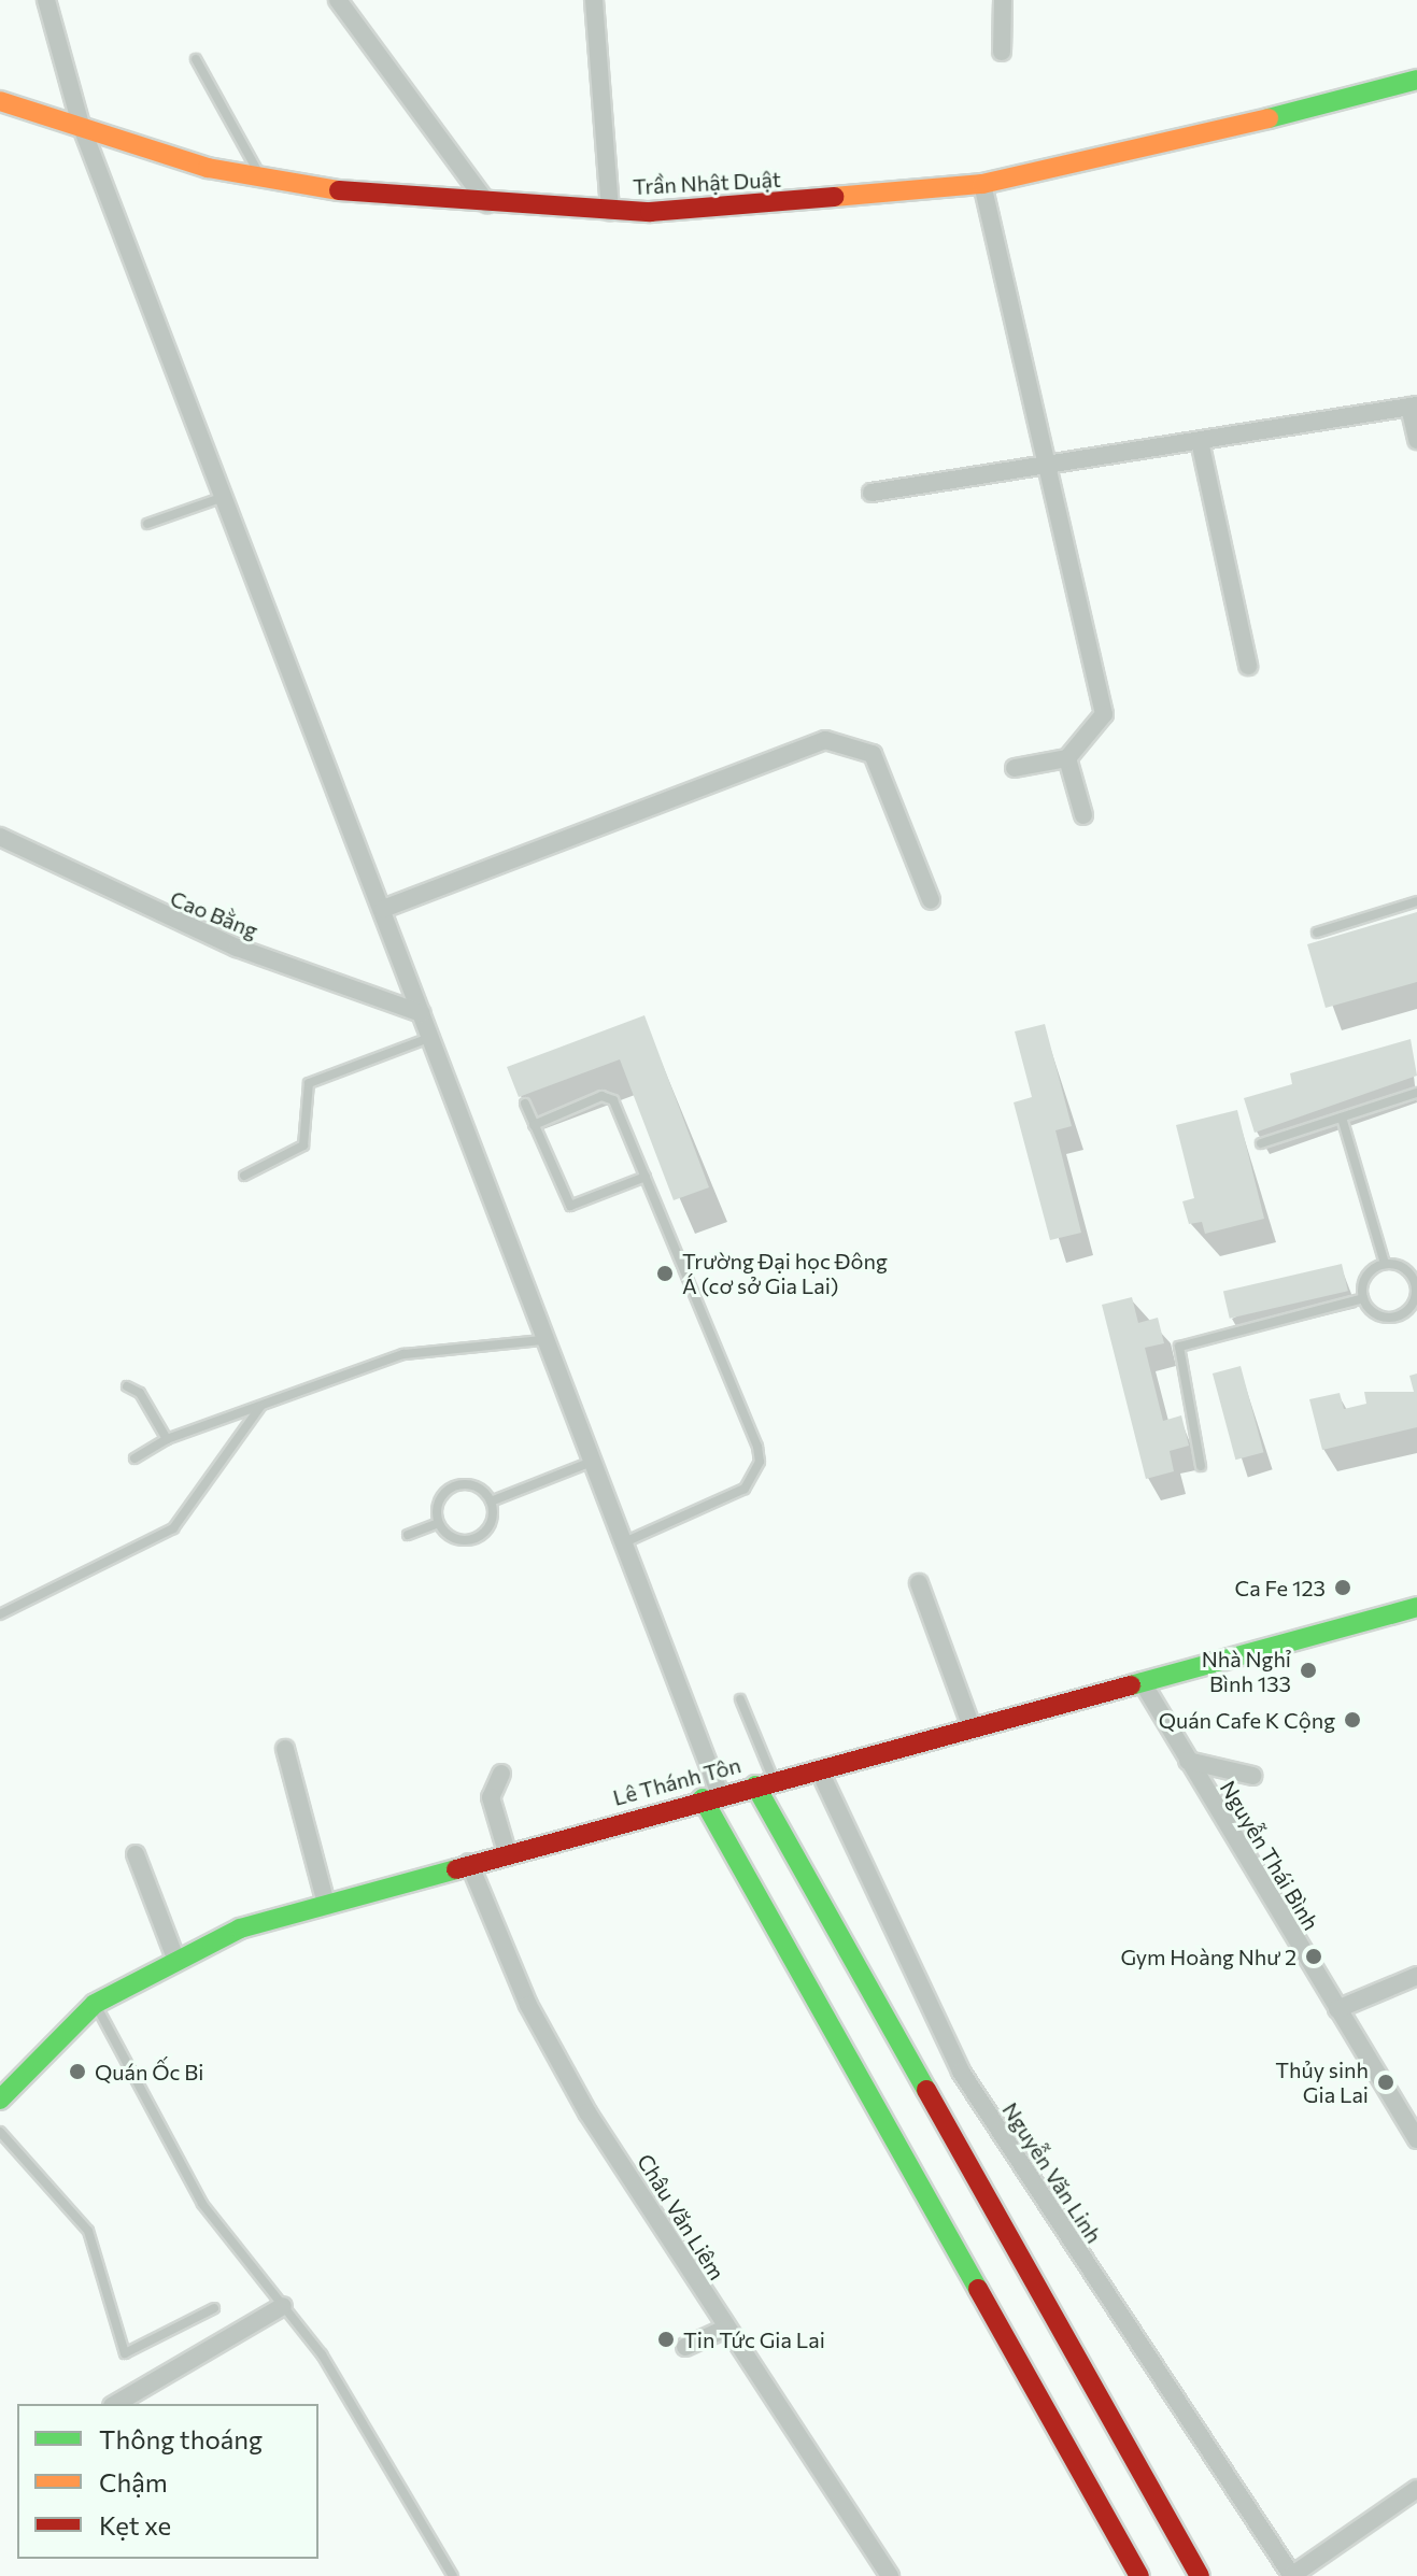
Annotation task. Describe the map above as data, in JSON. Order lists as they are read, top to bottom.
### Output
{
  "streets": {
    "street": [
      "Trần Nhật Duật",
      "Cao Bằng",
      "Lê Thánh Tôn",
      "Nguyễn Thái Bình",
      "Nguyễn Văn Linh",
      "Châu Văn Liêm"
    ]
  },
  "crossings": [
    ["Lê Thánh Tôn", "Nguyễn Thái Bình"],
    ["Lê Thánh Tôn", "Nguyễn Văn Linh"],
    ["Lê Thánh Tôn", "Châu Văn Liêm"]
  ],
  "places": [
    "Trường Đại học Đông Á (cơ sở Gia Lai)",
    "Ca Fe 123",
    "Nhà Nghỉ Bình 133",
    "Quán Cafe K Cộng",
    "Gym Hoàng Như 2",
    "Quán Ốc Bi",
    "Thủy sinh Gia Lai",
    "Tin Tức Gia Lai"
  ],
  "legend": ["Thông thoáng", "Chậm", "Kẹt xe"]
}
